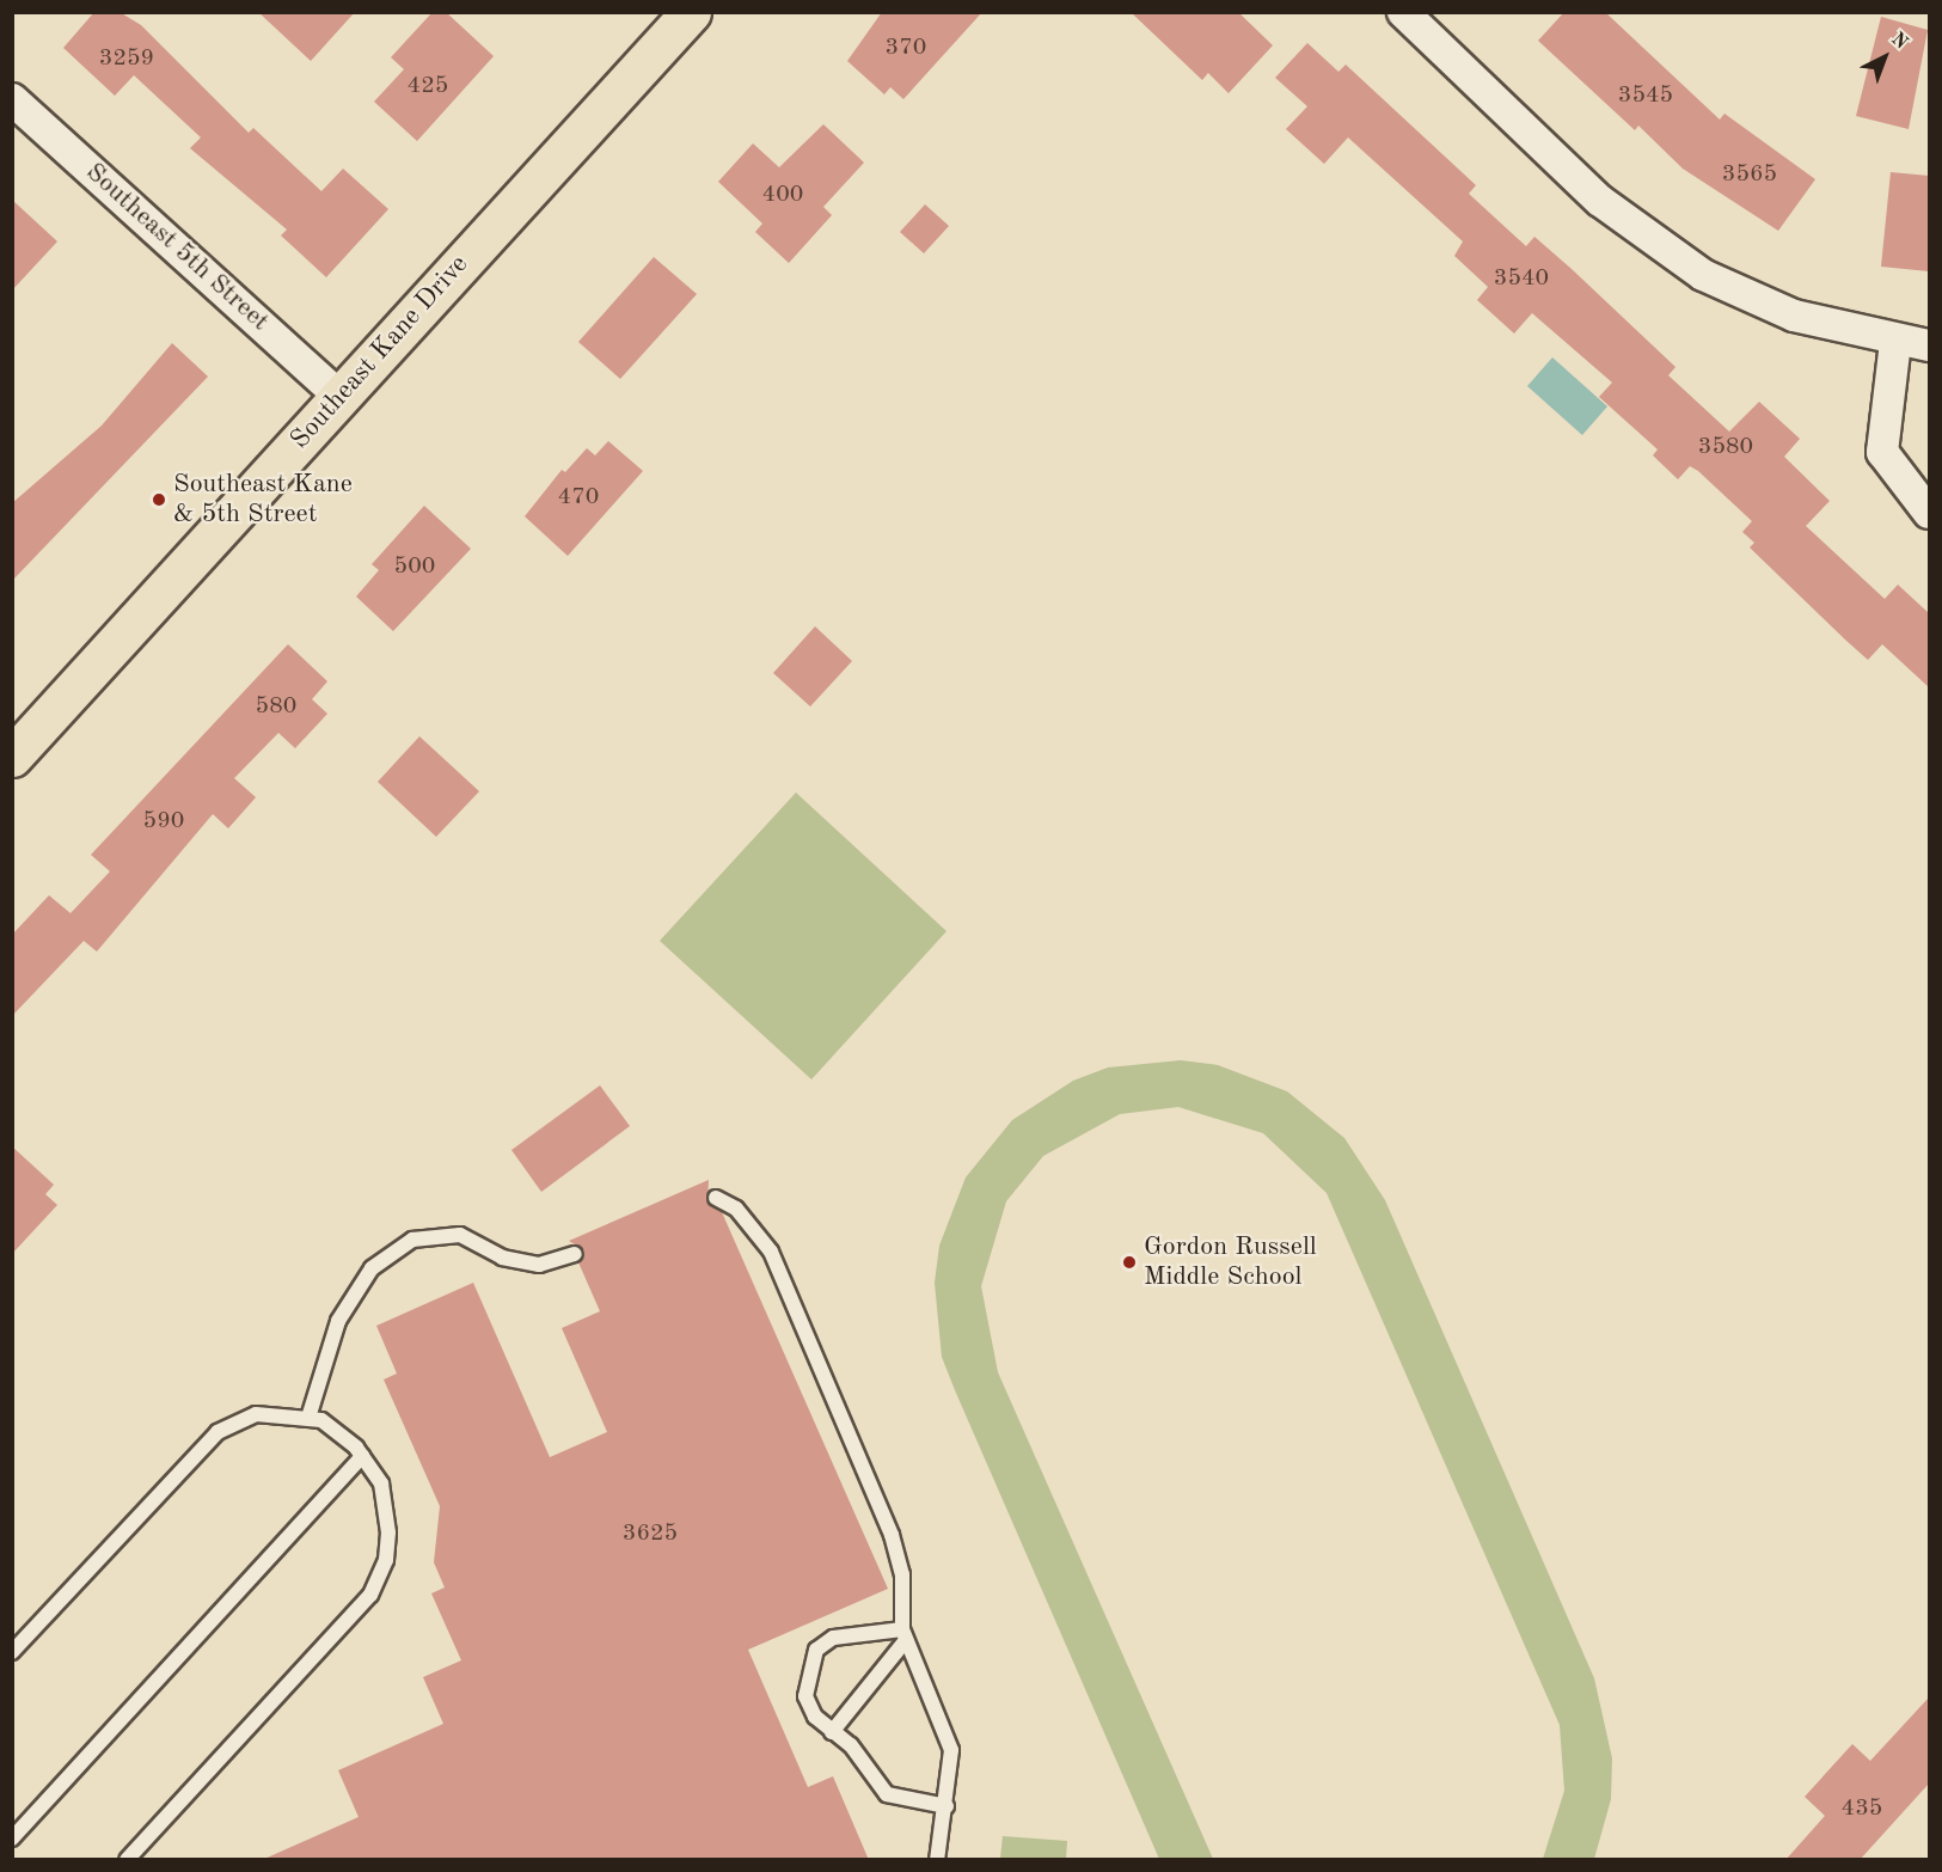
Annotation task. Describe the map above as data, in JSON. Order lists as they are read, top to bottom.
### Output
{
  "streets": {
    "main road": ["Southeast Kane Drive"],
    "street": ["Southeast 5th Street"]
  },
  "crossings": [
    ["Southeast 5th Street", "Southeast Kane Drive"]
  ],
  "places": ["Southeast Kane & 5th Street", "Gordon Russell Middle School"],
  "house_numbers": [
    "370",
    "3259",
    "425",
    "3545",
    "3565",
    "400",
    "3540",
    "3580",
    "470",
    "500",
    "580",
    "590",
    "3625",
    "435"
  ],
  "north": "top right"
}
